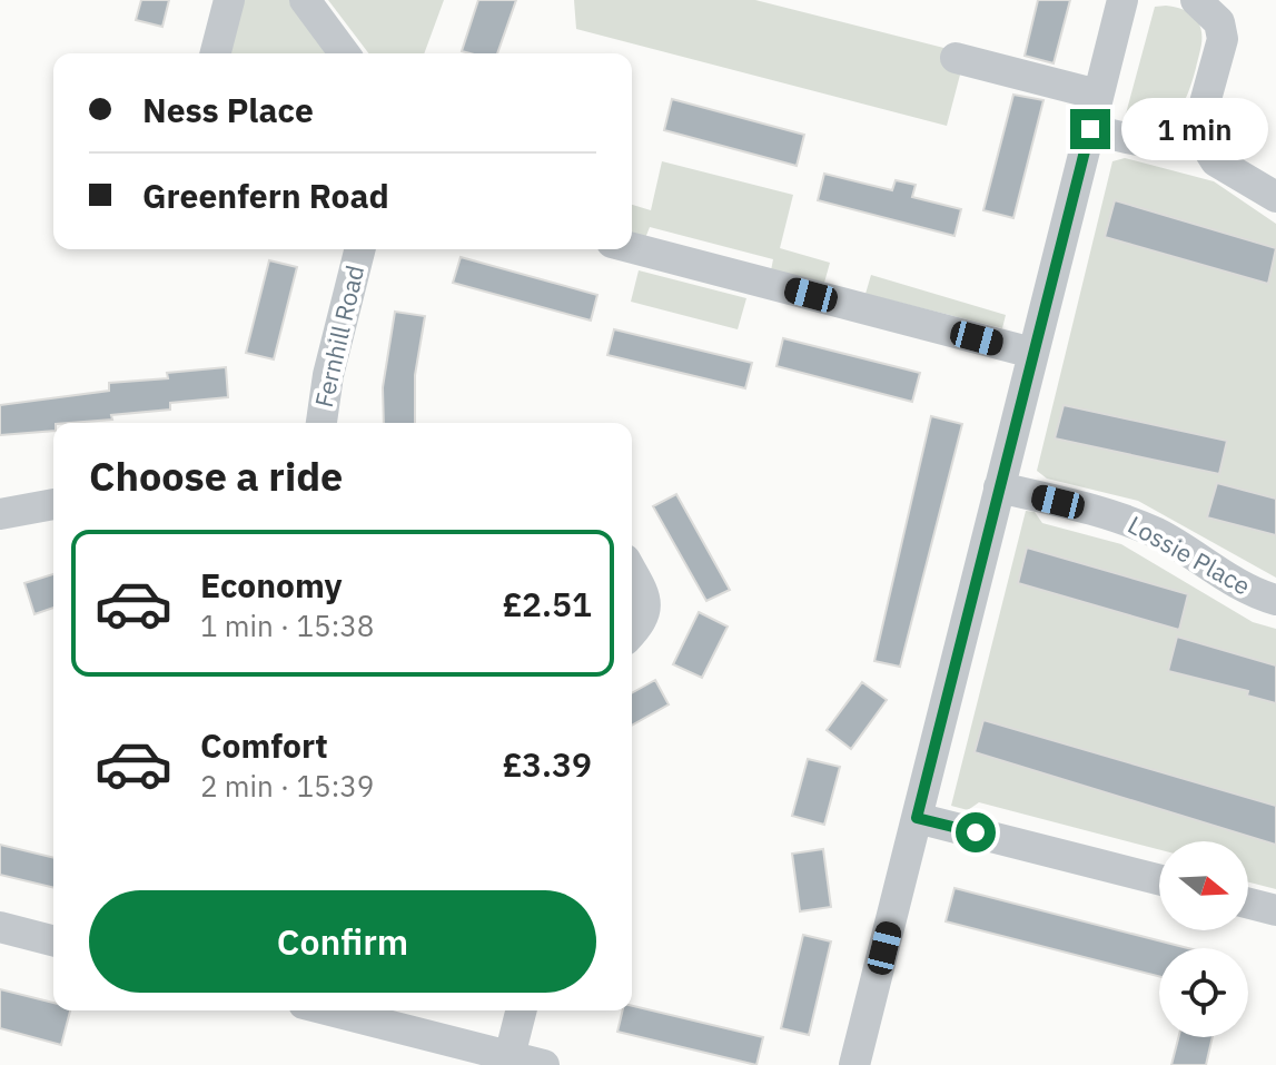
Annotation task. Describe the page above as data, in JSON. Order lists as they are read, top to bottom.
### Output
{
  "streets": {
    "street": ["Fernhill Road", "Lossie Place"]
  },
  "north": "right",
  "page": {
    "banner": ["Ness Place", "Greenfern Road"],
    "bubble": "1 min",
    "heading": "Choose a ride",
    "list": [
      {
        "name": "Economy",
        "note": "1 min · 15:38",
        "value": "£2.51"
      },
      {
        "name": "Comfort",
        "note": "2 min · 15:39",
        "value": "£3.39"
      }
    ],
    "buttons": "Confirm"
  }
}
